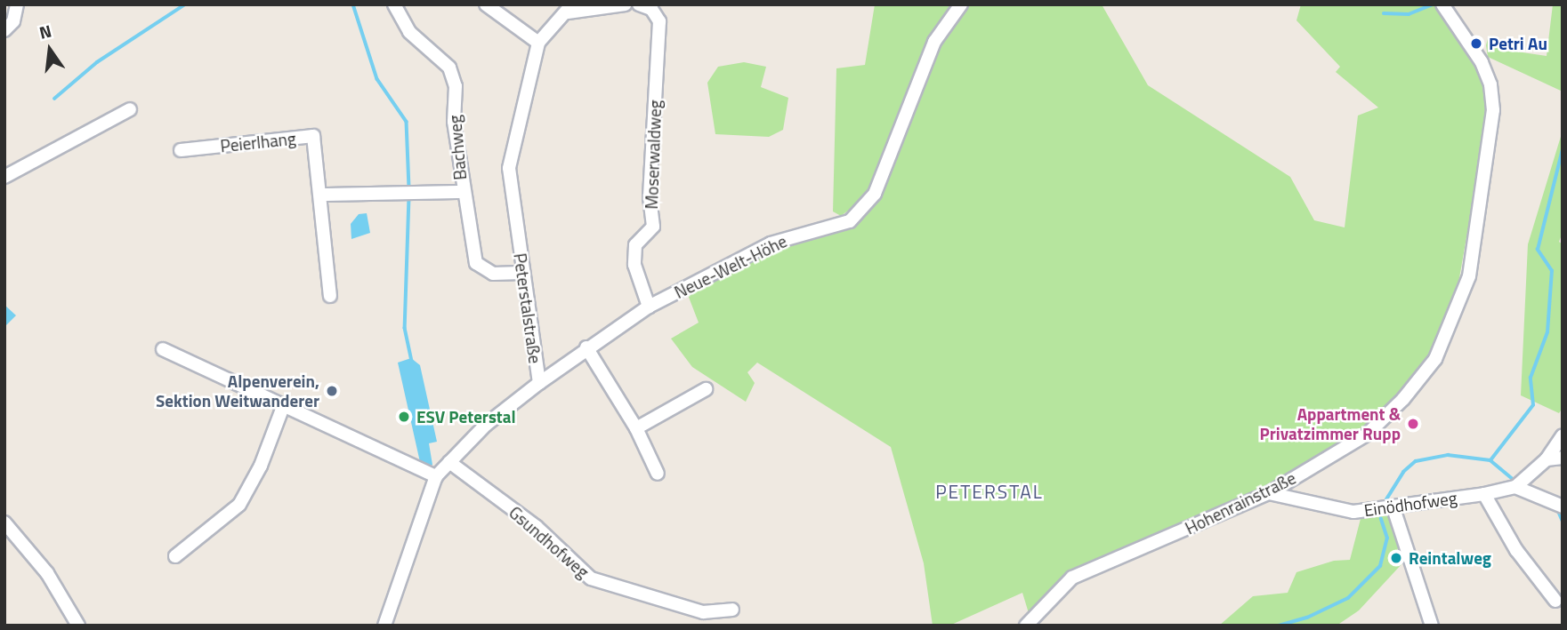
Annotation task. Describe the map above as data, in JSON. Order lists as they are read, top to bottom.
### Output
{
  "streets": {
    "street": [
      "Peierlhang",
      "Bachweg",
      "Moserwaldweg",
      "Neue-Welt-Höhe",
      "Peterstalstraße",
      "Hohenrainstraße",
      "Einödhofweg",
      "Gsundhofweg"
    ]
  },
  "crossings": [
    ["Bachweg", "Peterstalstraße"],
    ["Moserwaldweg", "Neue-Welt-Höhe"],
    ["Neue-Welt-Höhe", "Peterstalstraße"],
    ["Peterstalstraße", "Gsundhofweg"],
    ["Hohenrainstraße", "Einödhofweg"]
  ],
  "districts": ["PETERSTAL"],
  "places": [
    "Petri Au",
    "Alpenverein, Sektion Weitwanderer",
    "ESV Peterstal",
    "Appartment & Privatzimmer Rupp",
    "Reintalweg"
  ],
  "north": "top"
}
